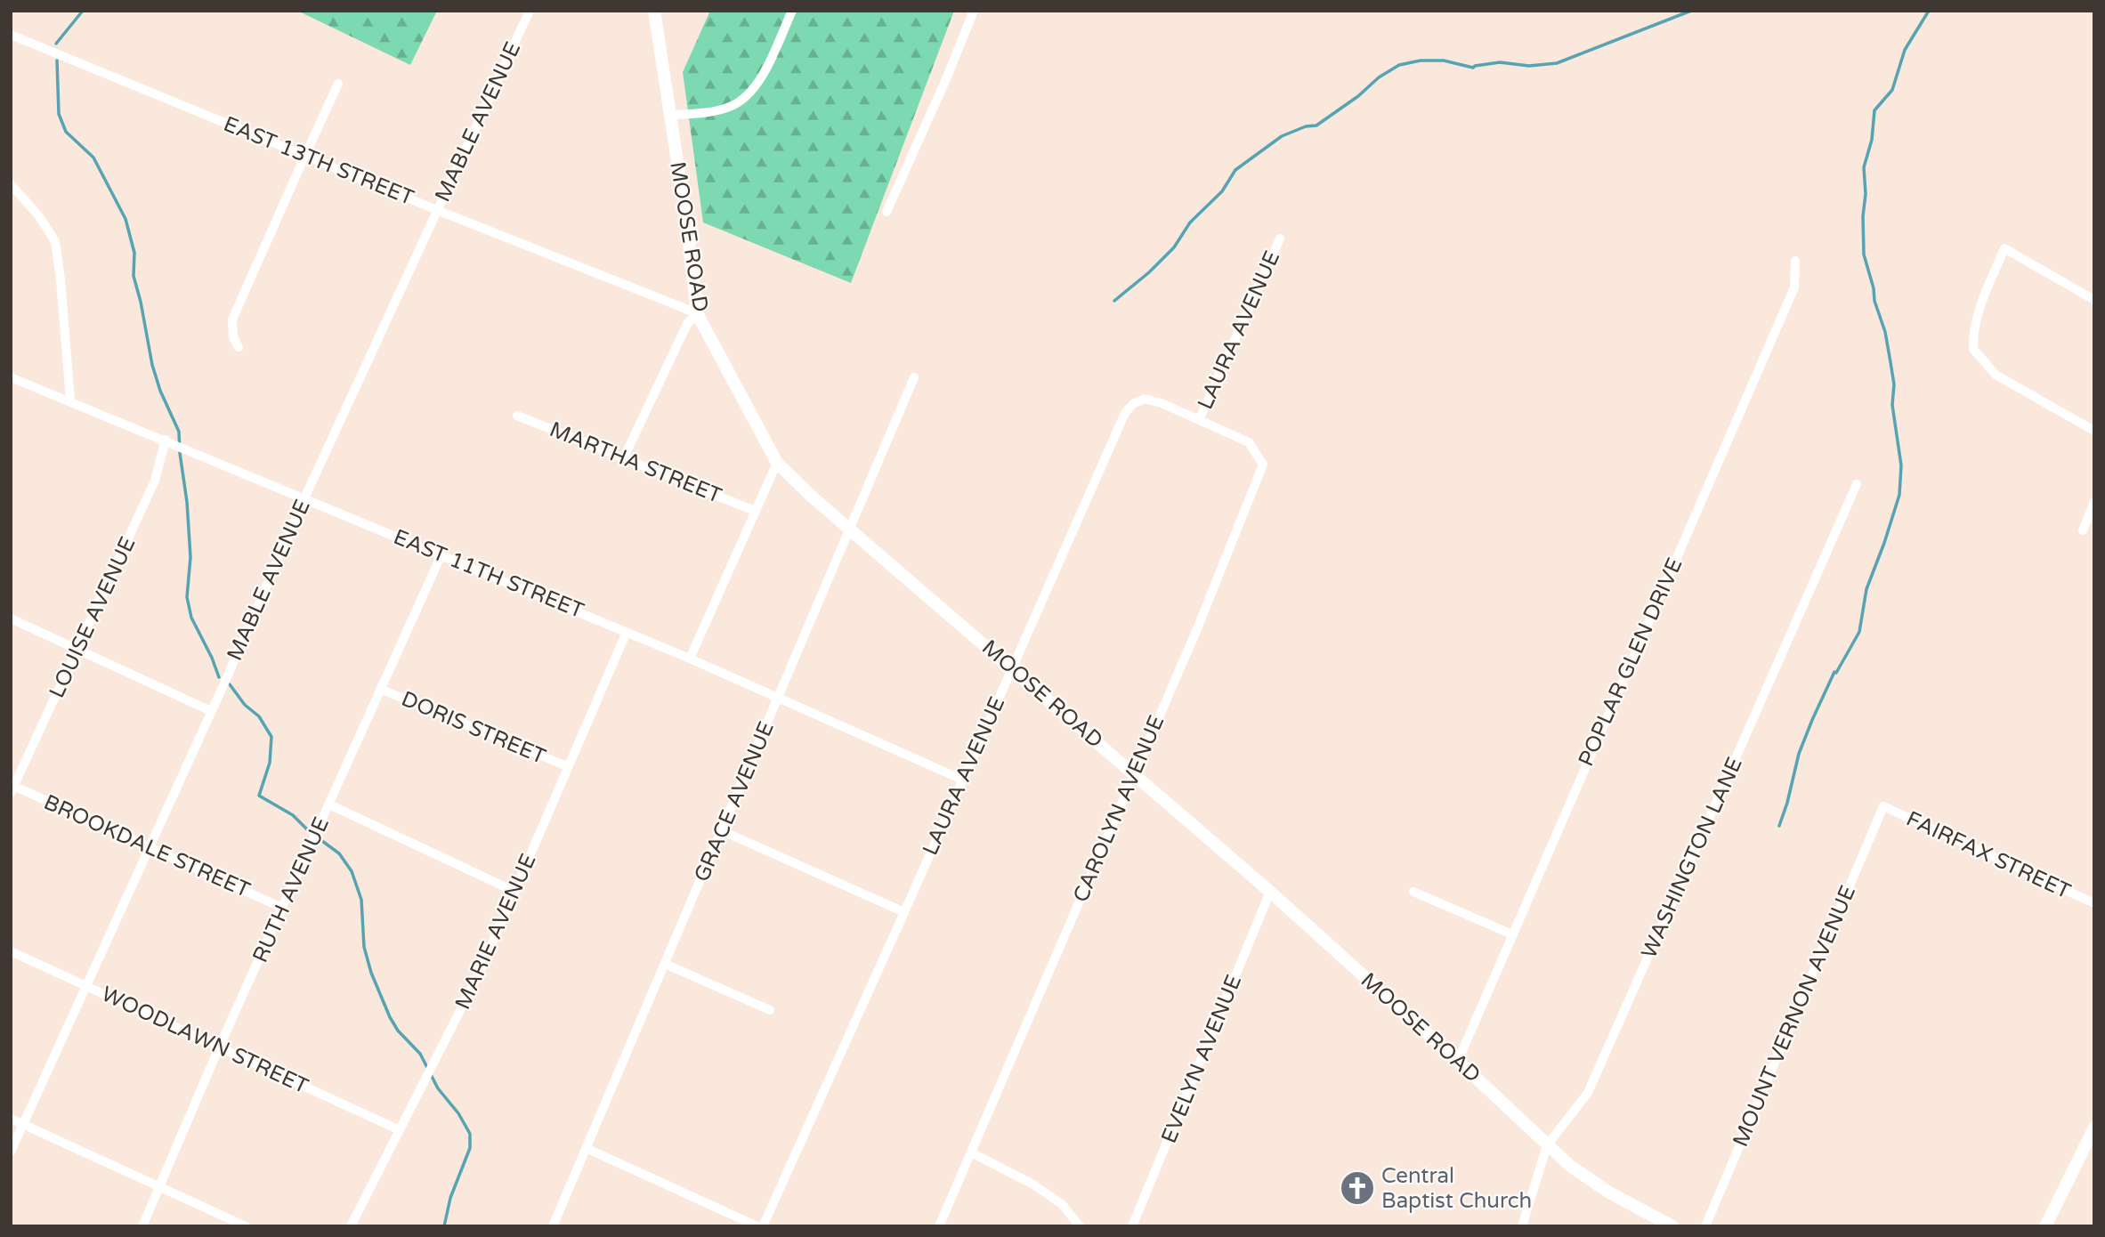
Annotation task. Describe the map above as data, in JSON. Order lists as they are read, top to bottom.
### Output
{
  "streets": {
    "street": [
      "MABLE AVENUE",
      "EAST 13TH STREET",
      "MOOSE ROAD",
      "LAURA AVENUE",
      "MARTHA STREET",
      "EAST 11TH STREET",
      "LOUISE AVENUE",
      "POPLAR GLEN DRIVE",
      "DORIS STREET",
      "GRACE AVENUE",
      "CAROLYN AVENUE",
      "BROOKDALE STREET",
      "FAIRFAX STREET",
      "WASHINGTON LANE",
      "RUTH AVENUE",
      "MARIE AVENUE",
      "MOUNT VERNON AVENUE",
      "WOODLAWN STREET",
      "EVELYN AVENUE"
    ]
  },
  "crossings": [
    ["MABLE AVENUE", "EAST 13TH STREET"],
    ["MABLE AVENUE", "EAST 11TH STREET"],
    ["MABLE AVENUE", "BROOKDALE STREET"],
    ["MABLE AVENUE", "WOODLAWN STREET"],
    ["EAST 13TH STREET", "MOOSE ROAD"],
    ["MOOSE ROAD", "LAURA AVENUE"],
    ["MOOSE ROAD", "POPLAR GLEN DRIVE"],
    ["MOOSE ROAD", "GRACE AVENUE"],
    ["MOOSE ROAD", "CAROLYN AVENUE"],
    ["MOOSE ROAD", "WASHINGTON LANE"],
    ["MOOSE ROAD", "EVELYN AVENUE"],
    ["LAURA AVENUE", "EAST 11TH STREET"],
    ["LAURA AVENUE", "CAROLYN AVENUE"],
    ["EAST 11TH STREET", "LOUISE AVENUE"],
    ["EAST 11TH STREET", "GRACE AVENUE"],
    ["EAST 11TH STREET", "RUTH AVENUE"],
    ["EAST 11TH STREET", "MARIE AVENUE"],
    ["LOUISE AVENUE", "BROOKDALE STREET"],
    ["DORIS STREET", "RUTH AVENUE"],
    ["DORIS STREET", "MARIE AVENUE"],
    ["BROOKDALE STREET", "RUTH AVENUE"],
    ["FAIRFAX STREET", "MOUNT VERNON AVENUE"],
    ["RUTH AVENUE", "WOODLAWN STREET"],
    ["MARIE AVENUE", "WOODLAWN STREET"]
  ],
  "places": {
    "church": ["Central Baptist Church"]
  }
}
